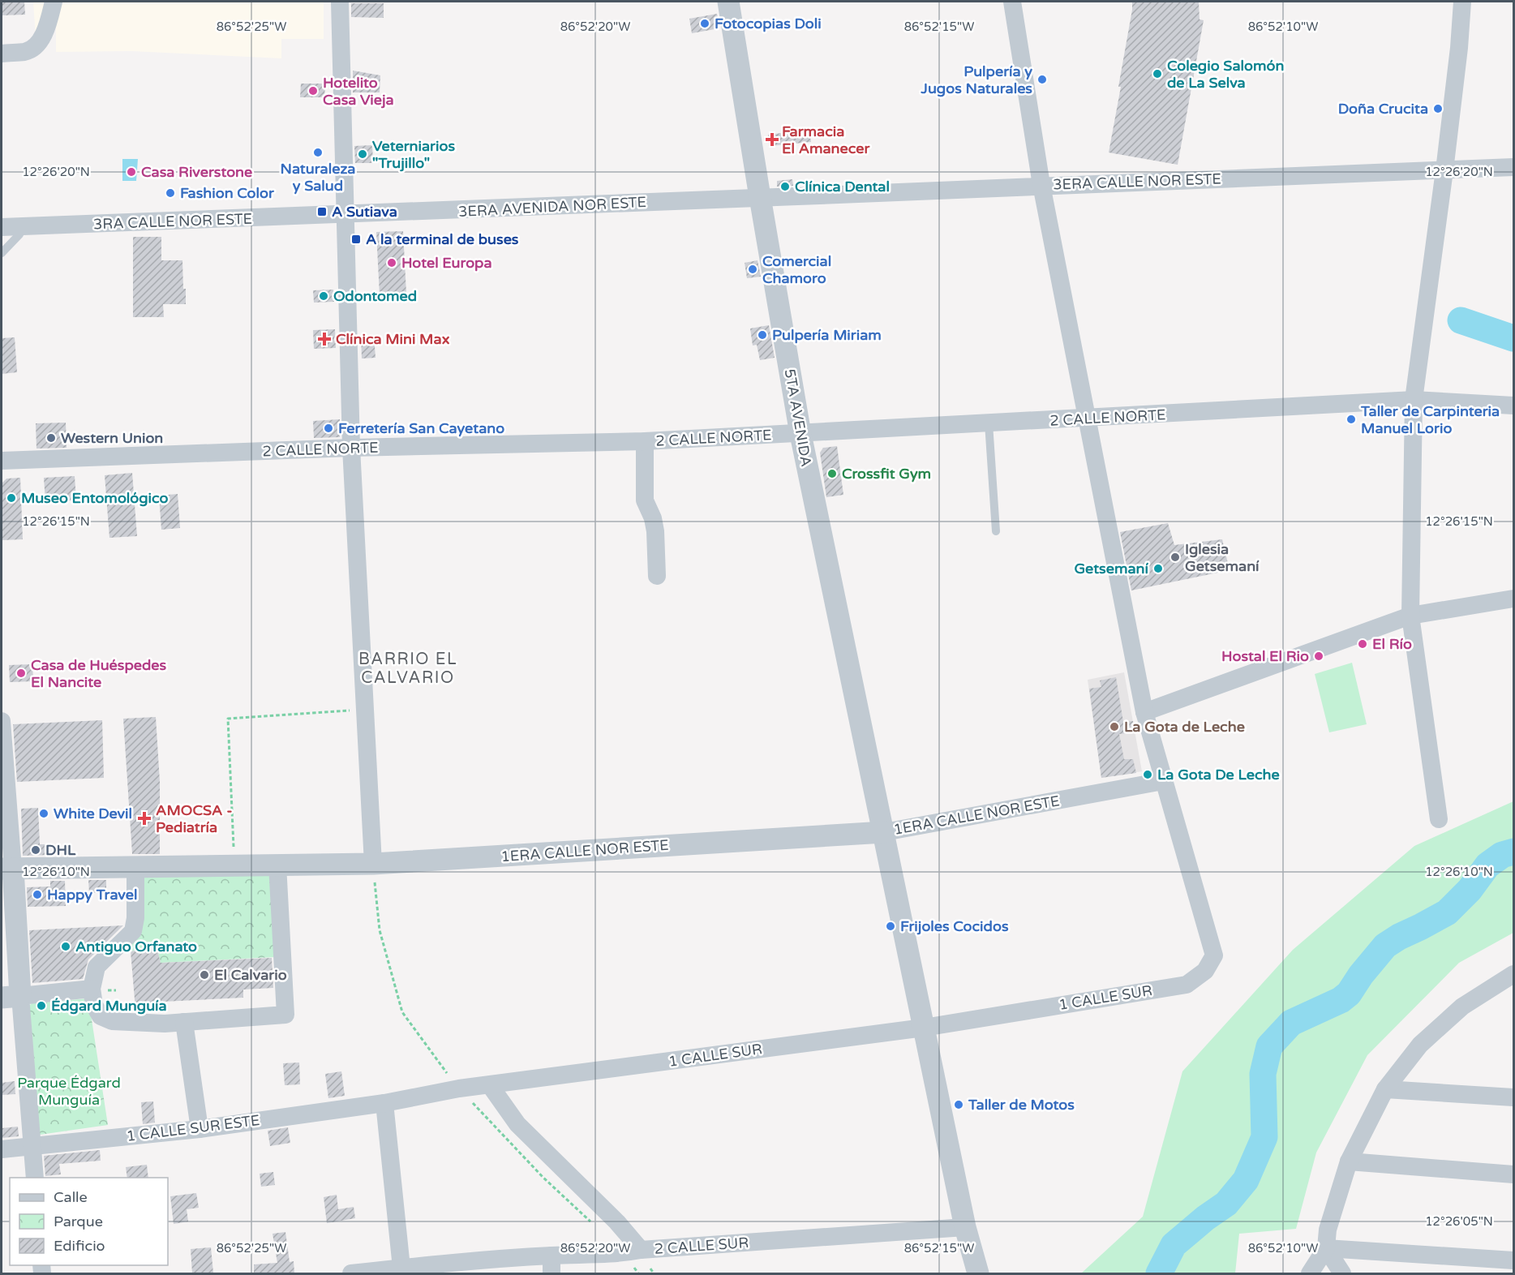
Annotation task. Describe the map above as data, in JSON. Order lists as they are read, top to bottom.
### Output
{
  "streets": {
    "street": [
      "3ERA CALLE NOR ESTE",
      "3ERA AVENIDA NOR ESTE",
      "3RA CALLE NOR ESTE",
      "5TA AVENIDA",
      "2 CALLE NORTE",
      "1ERA CALLE NOR ESTE",
      "1 CALLE SUR",
      "1 CALLE SUR ESTE",
      "2 CALLE SUR"
    ]
  },
  "crossings": [
    ["3ERA CALLE NOR ESTE", "3ERA AVENIDA NOR ESTE"],
    ["3ERA CALLE NOR ESTE", "5TA AVENIDA"],
    ["3ERA AVENIDA NOR ESTE", "3RA CALLE NOR ESTE"],
    ["3ERA AVENIDA NOR ESTE", "5TA AVENIDA"],
    ["5TA AVENIDA", "2 CALLE NORTE"],
    ["5TA AVENIDA", "1ERA CALLE NOR ESTE"],
    ["5TA AVENIDA", "1 CALLE SUR"],
    ["5TA AVENIDA", "2 CALLE SUR"],
    ["1ERA CALLE NOR ESTE", "1 CALLE SUR"],
    ["1 CALLE SUR", "1 CALLE SUR ESTE"]
  ],
  "districts": ["BARRIO EL CALVARIO"],
  "parks": ["Parque Édgard Munguía"],
  "places": {
    "other": [
      "Fotocopias Doli",
      "Colegio Salomón de La Selva",
      "Pulpería y Jugos Naturales",
      "Hotelito Casa Vieja",
      "Doña Crucita",
      "Naturaleza y Salud",
      "Veterniarios \"Trujillo\"",
      "Casa Riverstone",
      "Clínica Dental",
      "Fashion Color",
      "Hotel Europa",
      "Comercial Chamoro",
      "Odontomed",
      "Pulpería Miriam",
      "Taller de Carpinteria Manuel Lorio",
      "Ferretería San Cayetano",
      "Western Union",
      "Crossfit Gym",
      "Museo Entomológico",
      "Iglesia Getsemaní",
      "Getsemaní",
      "El Río",
      "Hostal El Rio",
      "Casa de Huéspedes El Nancite",
      "La Gota de Leche",
      "La Gota De Leche",
      "White Devil",
      "DHL",
      "Happy Travel",
      "Frijoles Cocidos",
      "Antiguo Orfanato",
      "El Calvario",
      "Édgard Munguía",
      "Taller de Motos"
    ],
    "health": ["Farmacia El Amanecer", "Clínica Mini Max", "AMOCSA - Pediatría"],
    "transit": ["A Sutiava", "A la terminal de buses"]
  },
  "legend": ["Calle", "Parque", "Edificio"],
  "coordinates": [
    "86°52'25\"W",
    "86°52'20\"W",
    "86°52'15\"W",
    "86°52'10\"W",
    "12°26'20\"N",
    "12°26'15\"N",
    "12°26'10\"N",
    "12°26'05\"N"
  ]
}
